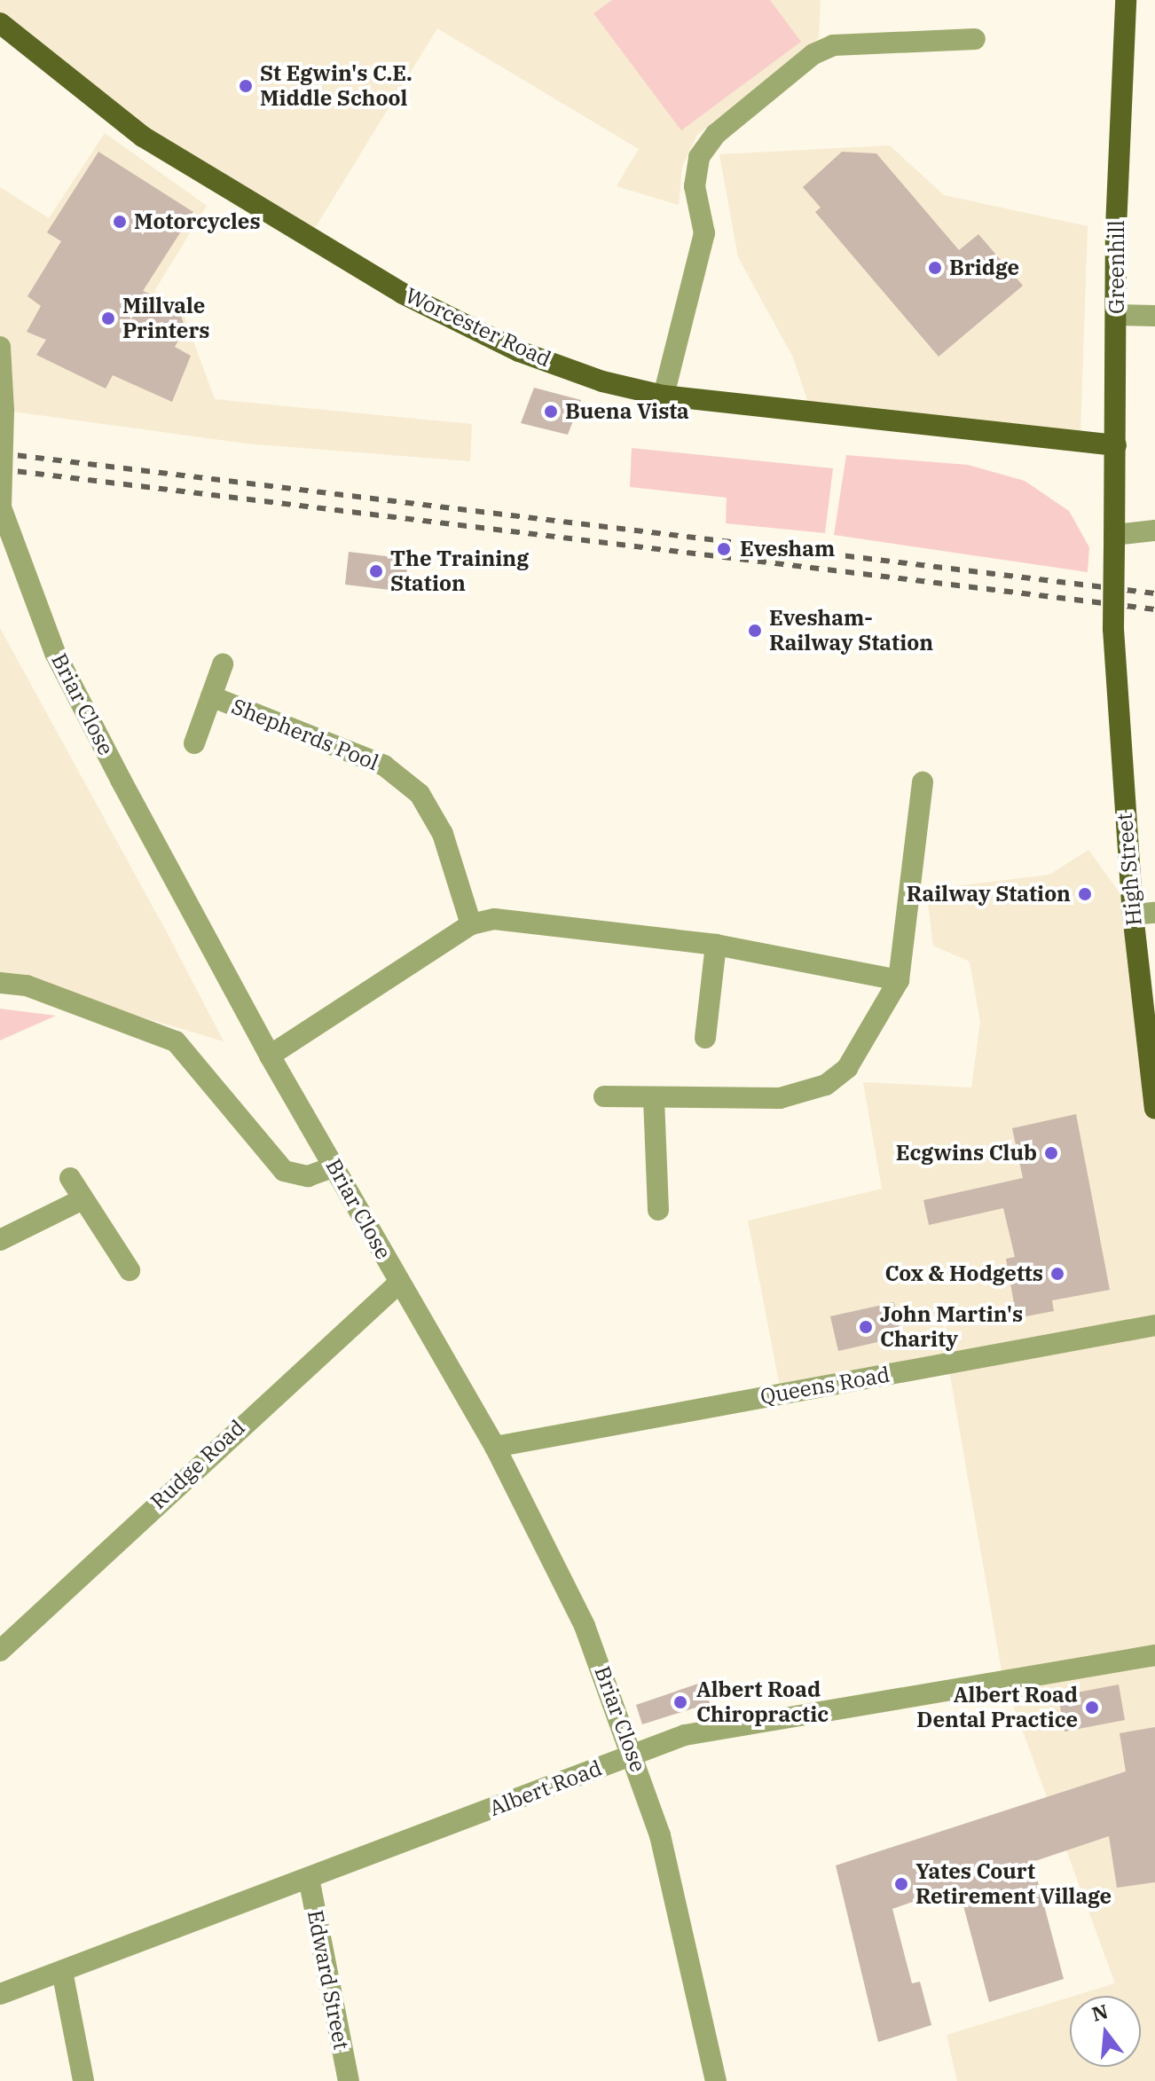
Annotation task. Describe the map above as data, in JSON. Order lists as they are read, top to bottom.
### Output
{
  "streets": {
    "main road": ["Greenhill", "Worcester Road", "High Street"],
    "street": [
      "Briar Close",
      "Shepherds Pool",
      "Queens Road",
      "Rudge Road",
      "Albert Road",
      "Edward Street"
    ]
  },
  "crossings": [
    ["Greenhill", "Worcester Road"],
    ["Greenhill", "High Street"],
    ["Briar Close", "Queens Road"],
    ["Briar Close", "Rudge Road"],
    ["Briar Close", "Albert Road"],
    ["Albert Road", "Edward Street"]
  ],
  "places": [
    "St Egwin's C.E. Middle School",
    "Motorcycles",
    "Bridge",
    "Millvale Printers",
    "Buena Vista",
    "Evesham",
    "The Training Station",
    "Evesham- Railway Station",
    "Railway Station",
    "Ecgwins Club",
    "Cox & Hodgetts",
    "John Martin's Charity",
    "Albert Road Chiropractic",
    "Albert Road Dental Practice",
    "Yates Court Retirement Village"
  ],
  "north": "top"
}
